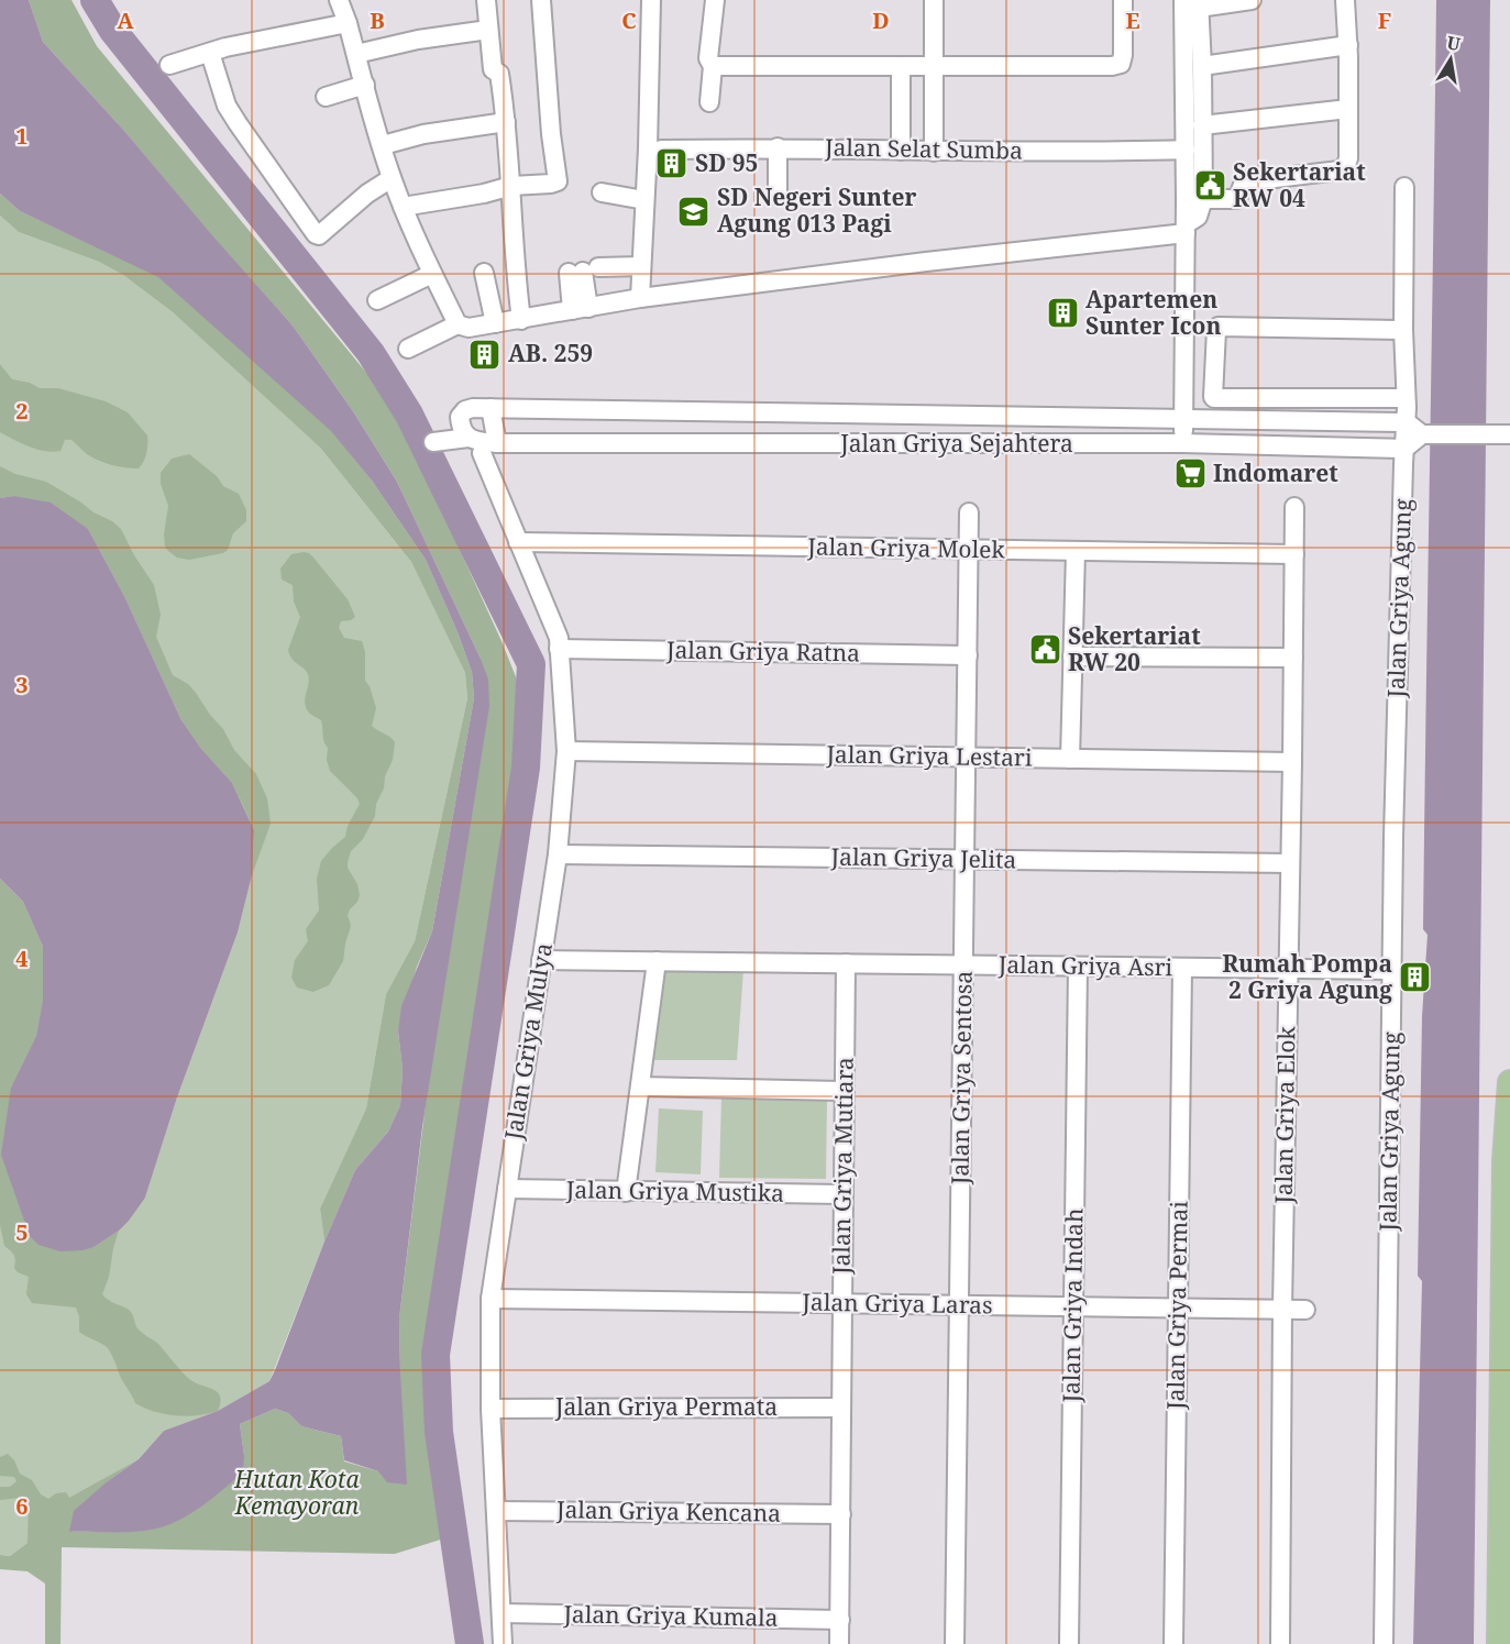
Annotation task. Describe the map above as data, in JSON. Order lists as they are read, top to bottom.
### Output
{
  "streets": {
    "street": [
      "Jalan Selat Sumba",
      "Jalan Griya Sejahtera",
      "Jalan Griya Molek",
      "Jalan Griya Agung",
      "Jalan Griya Ratna",
      "Jalan Griya Lestari",
      "Jalan Griya Jelita",
      "Jalan Griya Asri",
      "Jalan Griya Mulya",
      "Jalan Griya Sentosa",
      "Jalan Griya Elok",
      "Jalan Griya Mutiara",
      "Jalan Griya Mustika",
      "Jalan Griya Laras",
      "Jalan Griya Indah",
      "Jalan Griya Permai",
      "Jalan Griya Permata",
      "Jalan Griya Kencana",
      "Jalan Griya Kumala"
    ]
  },
  "crossings": [
    ["Jalan Griya Sejahtera", "Jalan Griya Agung"],
    ["Jalan Griya Sejahtera", "Jalan Griya Mulya"],
    ["Jalan Griya Molek", "Jalan Griya Mulya"],
    ["Jalan Griya Molek", "Jalan Griya Sentosa"],
    ["Jalan Griya Molek", "Jalan Griya Elok"],
    ["Jalan Griya Agung", "Jalan Griya Asri"],
    ["Jalan Griya Ratna", "Jalan Griya Mulya"],
    ["Jalan Griya Ratna", "Jalan Griya Sentosa"],
    ["Jalan Griya Lestari", "Jalan Griya Mulya"],
    ["Jalan Griya Lestari", "Jalan Griya Sentosa"],
    ["Jalan Griya Lestari", "Jalan Griya Elok"],
    ["Jalan Griya Jelita", "Jalan Griya Mulya"],
    ["Jalan Griya Jelita", "Jalan Griya Sentosa"],
    ["Jalan Griya Jelita", "Jalan Griya Elok"],
    ["Jalan Griya Asri", "Jalan Griya Mulya"],
    ["Jalan Griya Asri", "Jalan Griya Sentosa"],
    ["Jalan Griya Asri", "Jalan Griya Elok"],
    ["Jalan Griya Asri", "Jalan Griya Mutiara"],
    ["Jalan Griya Asri", "Jalan Griya Indah"],
    ["Jalan Griya Asri", "Jalan Griya Permai"],
    ["Jalan Griya Mulya", "Jalan Griya Mustika"],
    ["Jalan Griya Mulya", "Jalan Griya Laras"],
    ["Jalan Griya Mulya", "Jalan Griya Permata"],
    ["Jalan Griya Mulya", "Jalan Griya Kencana"],
    ["Jalan Griya Mulya", "Jalan Griya Kumala"],
    ["Jalan Griya Sentosa", "Jalan Griya Laras"],
    ["Jalan Griya Elok", "Jalan Griya Laras"],
    ["Jalan Griya Mutiara", "Jalan Griya Mustika"],
    ["Jalan Griya Mutiara", "Jalan Griya Laras"],
    ["Jalan Griya Mutiara", "Jalan Griya Permata"],
    ["Jalan Griya Mutiara", "Jalan Griya Kencana"],
    ["Jalan Griya Mutiara", "Jalan Griya Kumala"],
    ["Jalan Griya Laras", "Jalan Griya Indah"],
    ["Jalan Griya Laras", "Jalan Griya Permai"]
  ],
  "parks": ["Hutan Kota Kemayoran"],
  "places": {
    "building": [
      "SD 95",
      "Apartemen Sunter Icon",
      "AB. 259",
      "Rumah Pompa 2 Griya Agung"
    ],
    "public building": ["Sekertariat RW 04", "Sekertariat RW 20"],
    "school or university": ["SD Negeri Sunter Agung 013 Pagi"],
    "supermarket": ["Indomaret"]
  },
  "north": "top",
  "grid": {
    "columns": [
      "A",
      "B",
      "C",
      "D",
      "E",
      "F"
    ],
    "rows": [
      "1",
      "2",
      "3",
      "4",
      "5",
      "6"
    ]
  }
}
